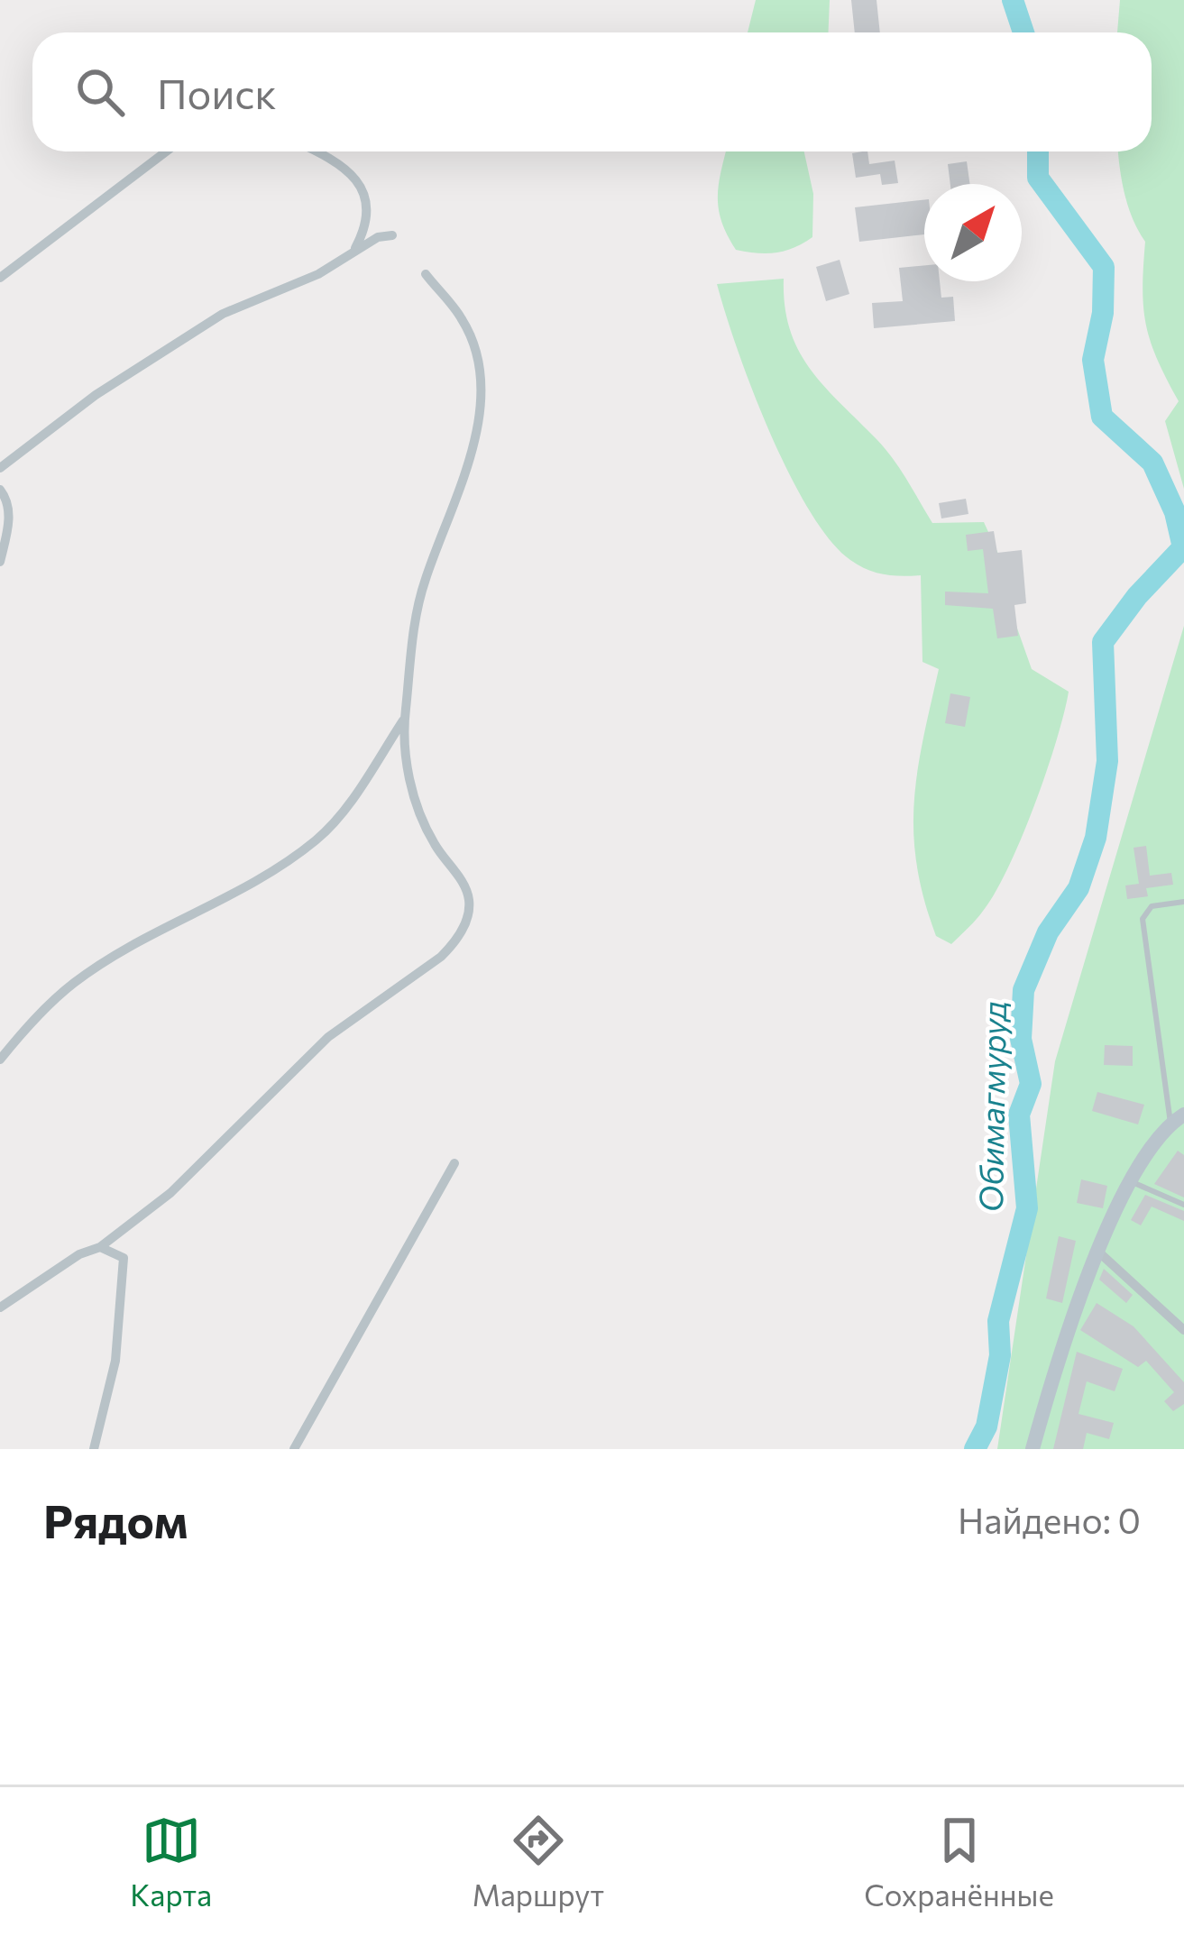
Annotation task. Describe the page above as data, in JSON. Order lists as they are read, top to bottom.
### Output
{
  "water": ["Обимагмуруд"],
  "north": "top right",
  "page": {
    "search": "Поиск",
    "heading": ["Рядом", "Найдено: 0"],
    "nav": ["Карта", "Маршрут", "Сохранённые"]
  }
}
